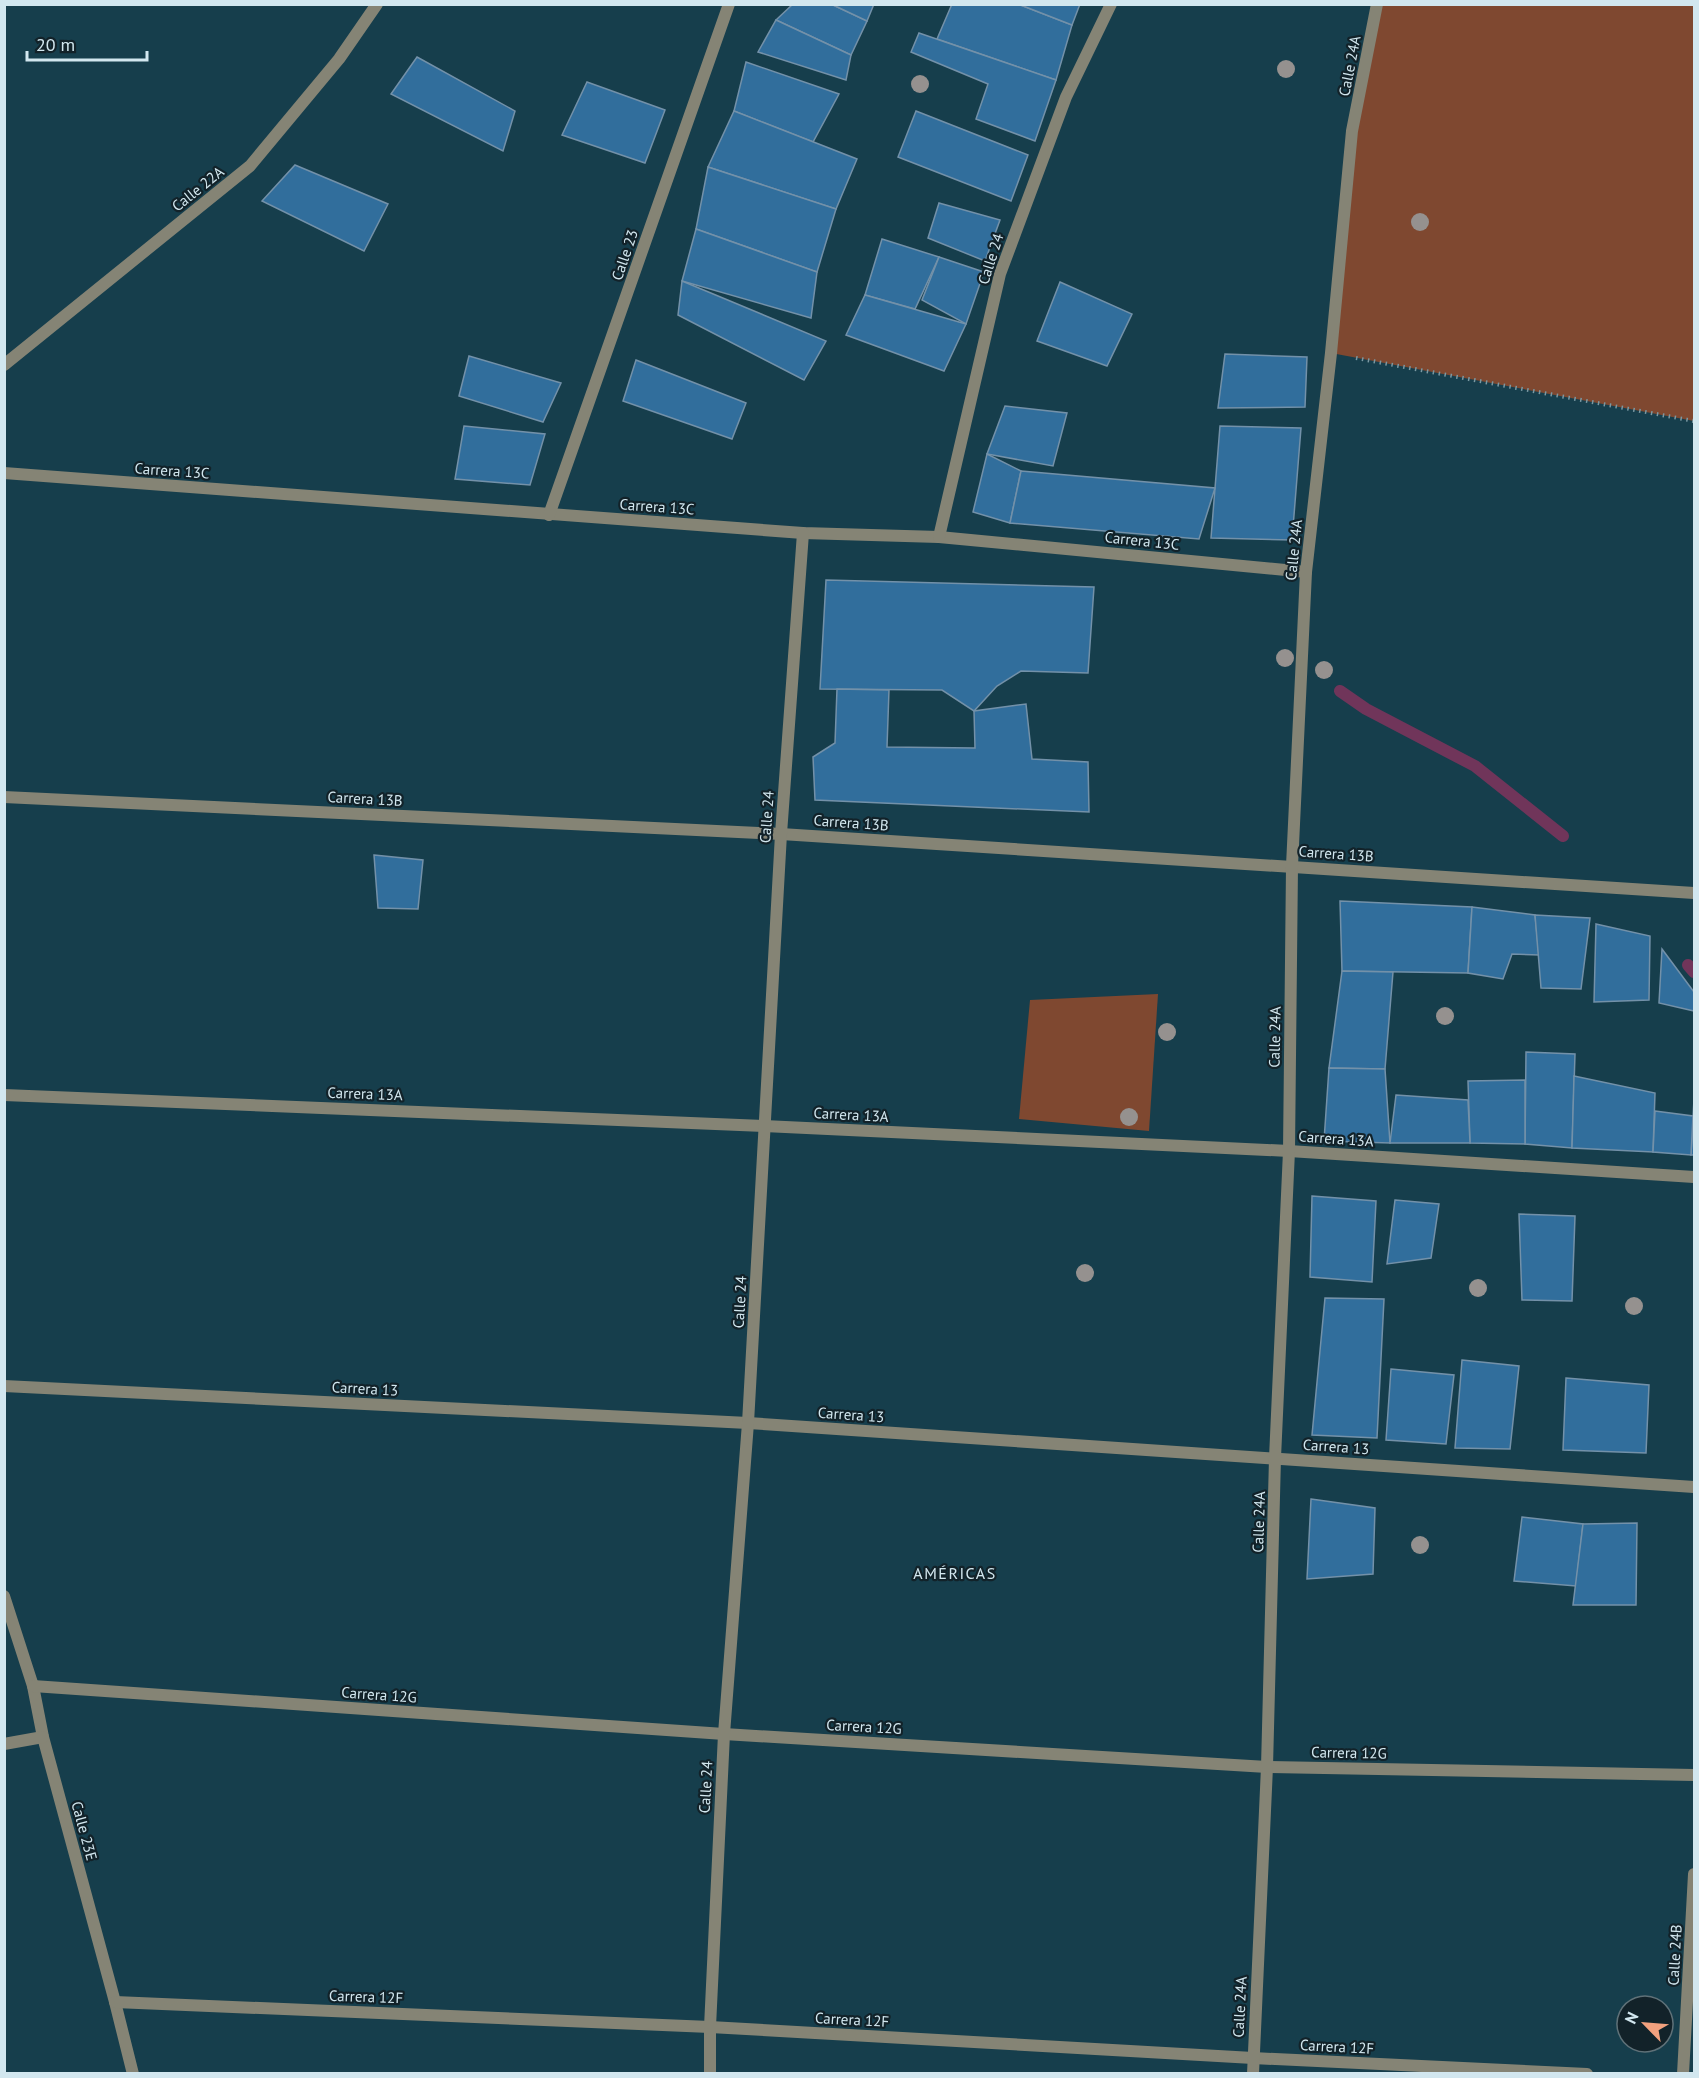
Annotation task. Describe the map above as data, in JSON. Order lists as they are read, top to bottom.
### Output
{
  "streets": {
    "street": [
      "Calle 24A",
      "Calle 22A",
      "Calle 23",
      "Calle 24",
      "Carrera 13C",
      "Carrera 13B",
      "Carrera 13A",
      "Carrera 13",
      "Carrera 12G",
      "Calle 23E",
      "Calle 24B",
      "Carrera 12F"
    ]
  },
  "crossings": [
    ["Calle 24A", "Carrera 13C"],
    ["Calle 24A", "Carrera 13B"],
    ["Calle 24A", "Carrera 13A"],
    ["Calle 24A", "Carrera 13"],
    ["Calle 24A", "Carrera 12G"],
    ["Calle 24A", "Carrera 12F"],
    ["Calle 23", "Carrera 13C"],
    ["Calle 24", "Carrera 13C"],
    ["Calle 24", "Carrera 13B"],
    ["Calle 24", "Carrera 13A"],
    ["Calle 24", "Carrera 13"],
    ["Calle 24", "Carrera 12G"],
    ["Calle 24", "Carrera 12F"],
    ["Carrera 12G", "Calle 23E"],
    ["Calle 23E", "Carrera 12F"]
  ],
  "districts": ["AMÉRICAS"],
  "scale_bar": "20 m",
  "north": "top left"
}
